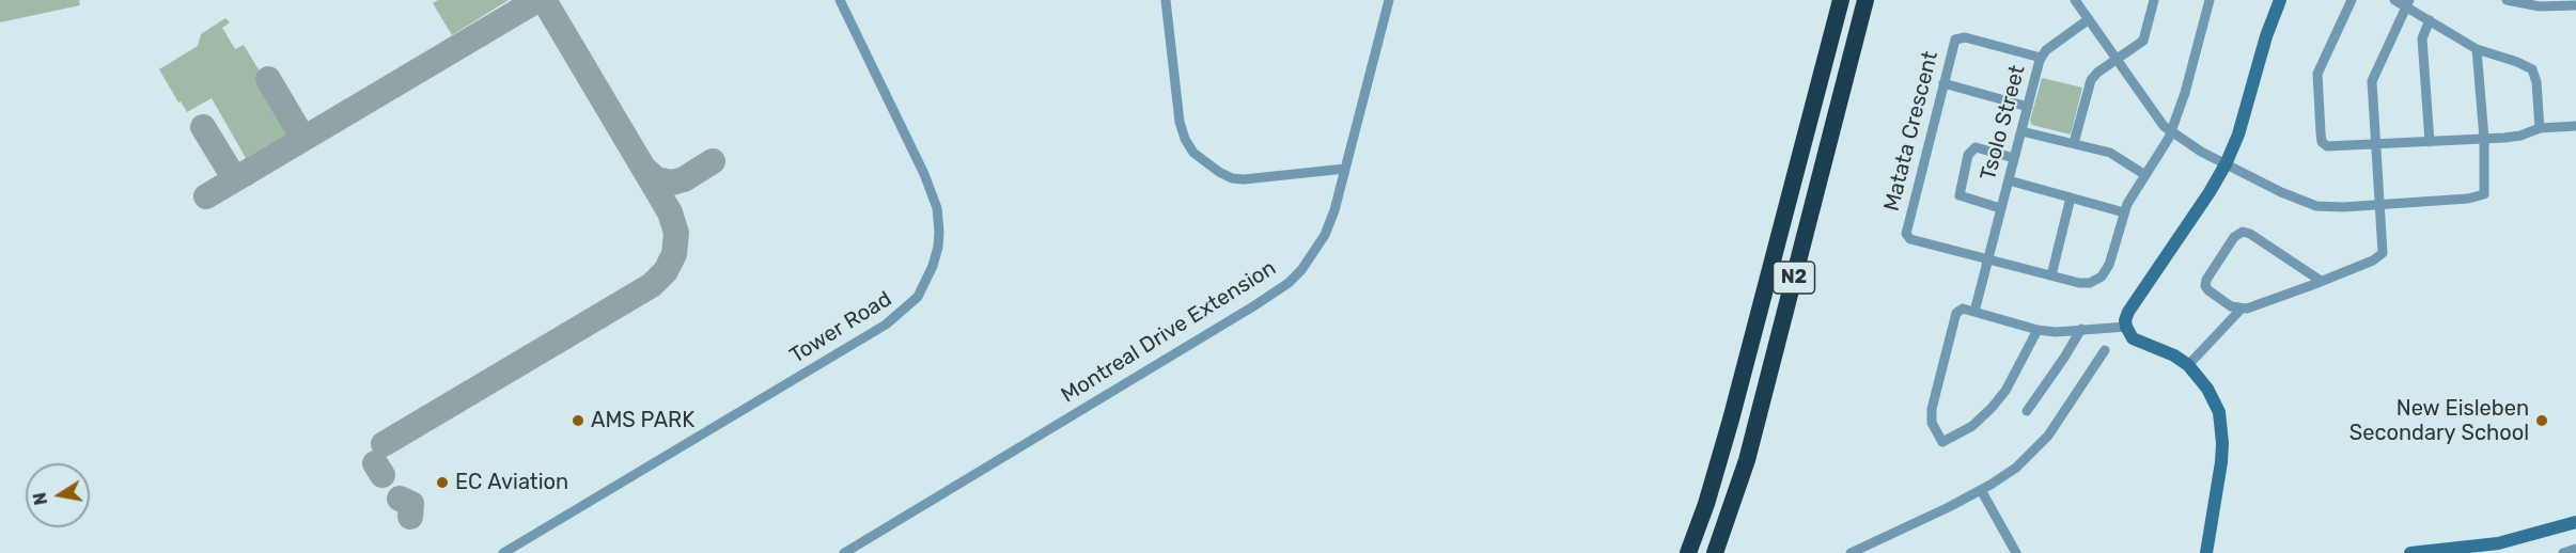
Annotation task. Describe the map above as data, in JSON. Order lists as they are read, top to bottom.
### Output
{
  "streets": {
    "highway": ["N2"],
    "street": [
      "Tsolo Street",
      "Matata Crescent",
      "Tower Road",
      "Montreal Drive Extension"
    ]
  },
  "crossings": [
    ["Tsolo Street", "Matata Crescent"]
  ],
  "places": ["AMS PARK", "New Eisleben Secondary School", "EC Aviation"],
  "north": "left"
}
